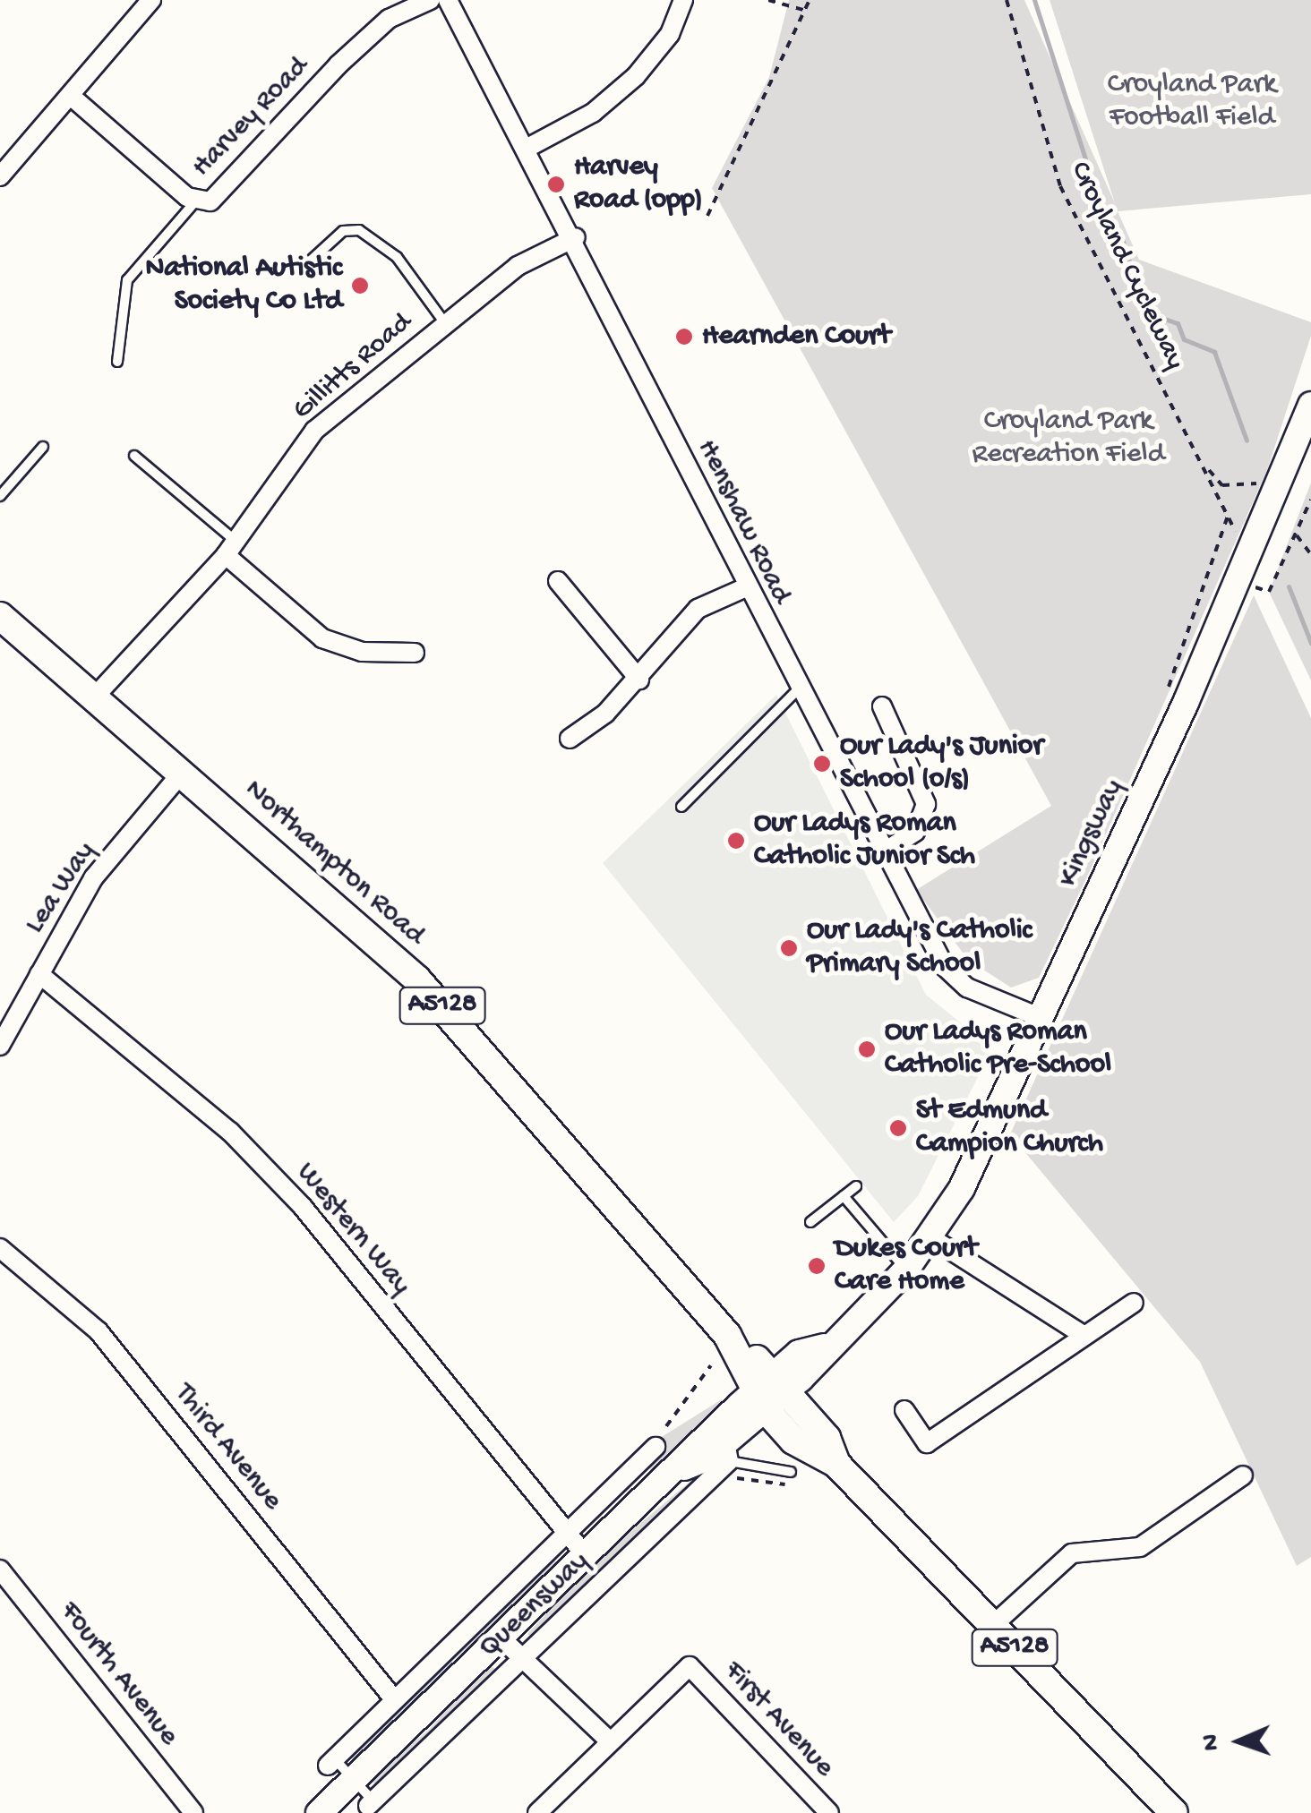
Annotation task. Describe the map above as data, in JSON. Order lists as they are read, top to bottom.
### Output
{
  "streets": {
    "main road": ["Northampton Road", "A5128"],
    "street": [
      "Harvey Road",
      "Gillitts Road",
      "Henshaw Road",
      "Kingsway",
      "Lea Way",
      "Western Way",
      "Third Avenue",
      "Queensway",
      "Fourth Avenue",
      "First Avenue"
    ],
    "path": ["Croyland Cycleway"]
  },
  "crossings": [
    ["Gillitts Road", "Henshaw Road"],
    ["Gillitts Road", "Northampton Road"],
    ["Henshaw Road", "Kingsway"],
    ["Kingsway", "Northampton Road"],
    ["Kingsway", "Queensway"],
    ["Northampton Road", "Lea Way"],
    ["Northampton Road", "Queensway"],
    ["Lea Way", "Western Way"],
    ["Western Way", "Queensway"]
  ],
  "parks": ["Croyland Park Football Field", "Croyland Park Recreation Field"],
  "places": [
    "Harvey Road (opp)",
    "National Autistic Society Co Ltd",
    "Hearnden Court",
    "Our Lady's Junior School (o/s)",
    "Our Ladys Roman Catholic Junior Sch",
    "Our Lady's Catholic Primary School",
    "Our Ladys Roman Catholic Pre-School",
    "St Edmund Campion Church",
    "Dukes Court Care Home"
  ],
  "north": "left"
}
